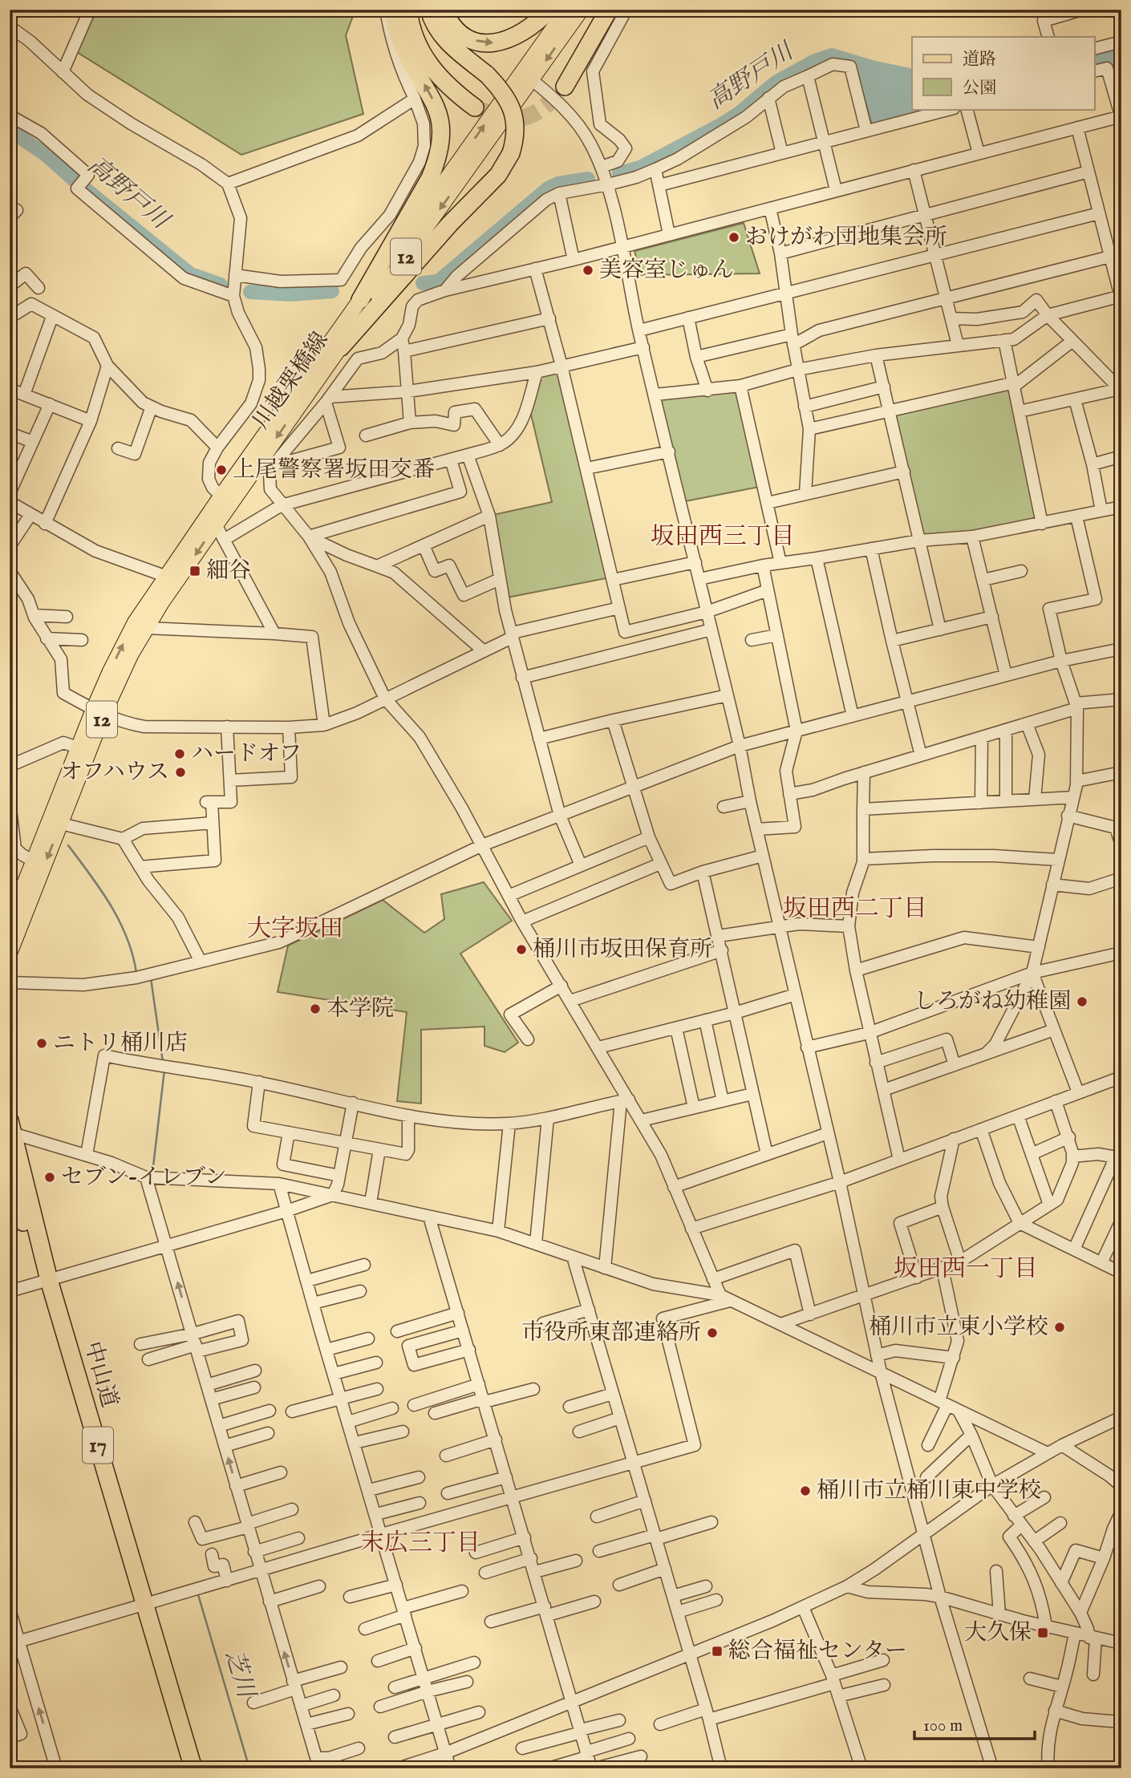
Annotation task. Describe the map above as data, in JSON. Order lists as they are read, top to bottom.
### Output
{
  "streets": {
    "highway": ["中山道", "17"],
    "main road": ["12", "川越栗橋線"]
  },
  "districts": [
    "坂田西三丁目",
    "坂田西二丁目",
    "大字坂田",
    "坂田西一丁目",
    "末広三丁目"
  ],
  "water": ["高野戸川", "芝川"],
  "places": {
    "other": [
      "おけがわ団地集会所",
      "美容室じゅん",
      "上尾警察署坂田交番",
      "ハードオフ",
      "オフハウス",
      "桶川市坂田保育所",
      "しろがね幼稚園",
      "本学院",
      "ニトリ桶川店",
      "セブン-イレブン",
      "桶川市立東小学校",
      "市役所東部連絡所",
      "桶川市立桶川東中学校"
    ],
    "transit": ["細谷", "大久保", "総合福祉センター"]
  },
  "legend": ["道路", "公園"],
  "scale_bar": "100 m"
}
